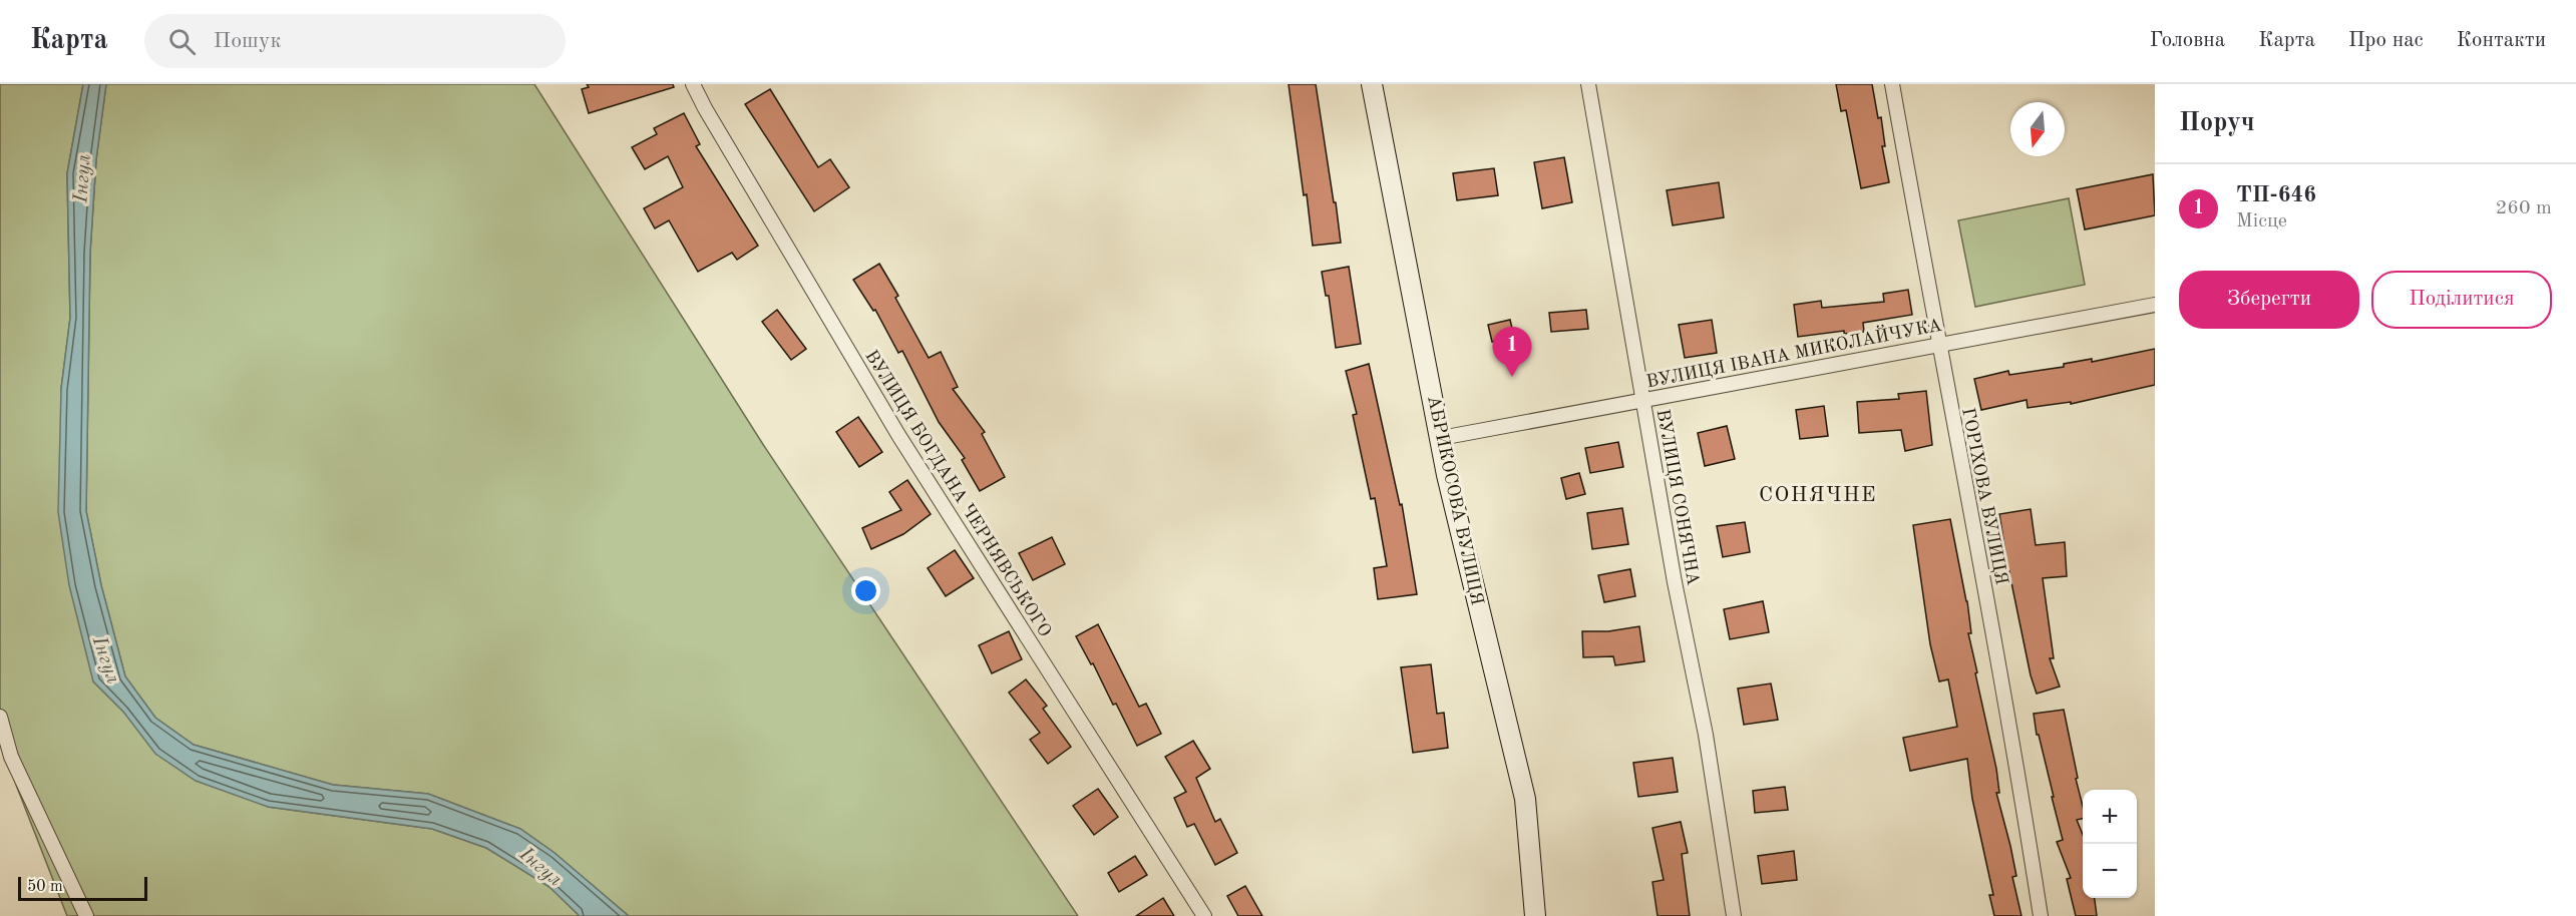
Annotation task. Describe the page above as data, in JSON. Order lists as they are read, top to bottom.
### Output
{
  "streets": {
    "street": [
      "ВУЛИЦЯ ІВАНА МИКОЛАЙЧУКА",
      "ВУЛИЦЯ БОГДАНА ЧЕРНЯВСЬКОГО",
      "ГОРІХОВА ВУЛИЦЯ",
      "ВУЛИЦЯ СОНЯЧНА",
      "АБРИКОСОВА ВУЛИЦЯ"
    ]
  },
  "crossings": [
    ["ВУЛИЦЯ ІВАНА МИКОЛАЙЧУКА", "ГОРІХОВА ВУЛИЦЯ"],
    ["ВУЛИЦЯ ІВАНА МИКОЛАЙЧУКА", "ВУЛИЦЯ СОНЯЧНА"],
    ["ВУЛИЦЯ ІВАНА МИКОЛАЙЧУКА", "АБРИКОСОВА ВУЛИЦЯ"]
  ],
  "districts": ["СОНЯЧНЕ"],
  "water": ["Інгул"],
  "scale_bar": "50 m",
  "north": "bottom",
  "page": {
    "header": "Карта",
    "search": "Пошук",
    "nav": [
      "Головна",
      "Карта",
      "Про нас",
      "Контакти"
    ],
    "heading": "Поруч",
    "list": [
      {
        "mark": "1",
        "name": "ТП-646",
        "note": "Місце",
        "value": "260 m"
      }
    ],
    "buttons": ["Зберегти", "Поділитися"],
    "pins": "1",
    "map_buttons": ["+", "−"],
    "scale": "50 m"
  }
}
